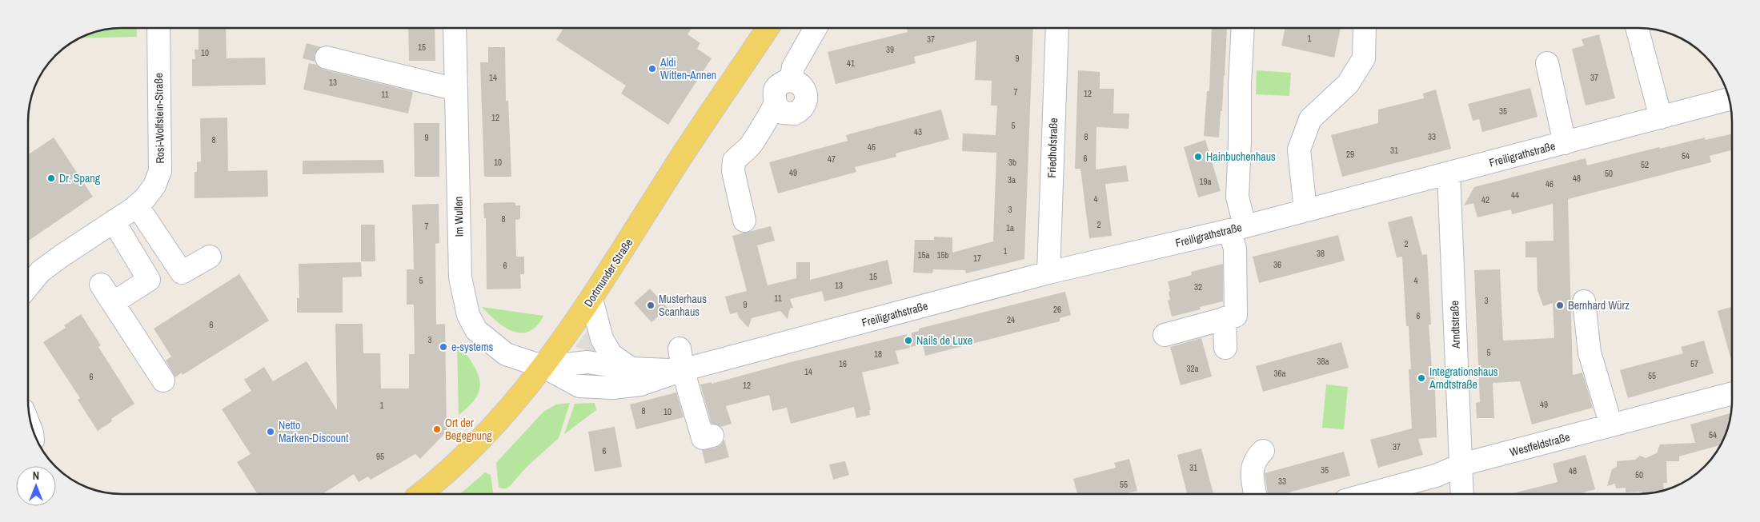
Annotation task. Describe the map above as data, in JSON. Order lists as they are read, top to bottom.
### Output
{
  "streets": {
    "main road": ["Dortmunder Straße"],
    "street": [
      "Rosi-Wolfstein-Straße",
      "Friedhofstraße",
      "Freiligrathstraße",
      "Im Wullen",
      "Arndtstraße",
      "Westfeldstraße"
    ]
  },
  "crossings": [
    ["Friedhofstraße", "Freiligrathstraße"],
    ["Freiligrathstraße", "Im Wullen"],
    ["Freiligrathstraße", "Dortmunder Straße"],
    ["Freiligrathstraße", "Arndtstraße"],
    ["Im Wullen", "Dortmunder Straße"],
    ["Arndtstraße", "Westfeldstraße"]
  ],
  "places": [
    "Aldi Witten-Annen",
    "Hainbuchenhaus",
    "Dr. Spang",
    "Musterhaus Scanhaus",
    "Bernhard Würz",
    "Nails de Luxe",
    "e-systems",
    "Integrationshaus Arndtstraße",
    "Ort der Begegnung",
    "Netto Marken-Discount"
  ],
  "house_numbers": [
    "1",
    "37",
    "15",
    "39",
    "10",
    "9",
    "41",
    "14",
    "37",
    "13",
    "7",
    "12",
    "11",
    "35",
    "12",
    "5",
    "43",
    "8",
    "33",
    "9",
    "8",
    "45",
    "31",
    "29",
    "54",
    "6",
    "47",
    "10",
    "3b",
    "52",
    "49",
    "50",
    "48",
    "3a",
    "19a",
    "46",
    "44",
    "4",
    "42",
    "3",
    "8",
    "2",
    "7",
    "1a",
    "2",
    "1",
    "38",
    "15a",
    "15b",
    "17",
    "36",
    "6",
    "15",
    "5",
    "4",
    "13",
    "32",
    "11",
    "3",
    "9",
    "26",
    "6",
    "24",
    "6",
    "3",
    "5",
    "18",
    "38a",
    "16",
    "57",
    "32a",
    "14",
    "36a",
    "55",
    "6",
    "12",
    "49",
    "1",
    "8",
    "10",
    "54",
    "37",
    "6",
    "95",
    "31",
    "35",
    "48",
    "50",
    "33",
    "55"
  ],
  "north": "top"
}
